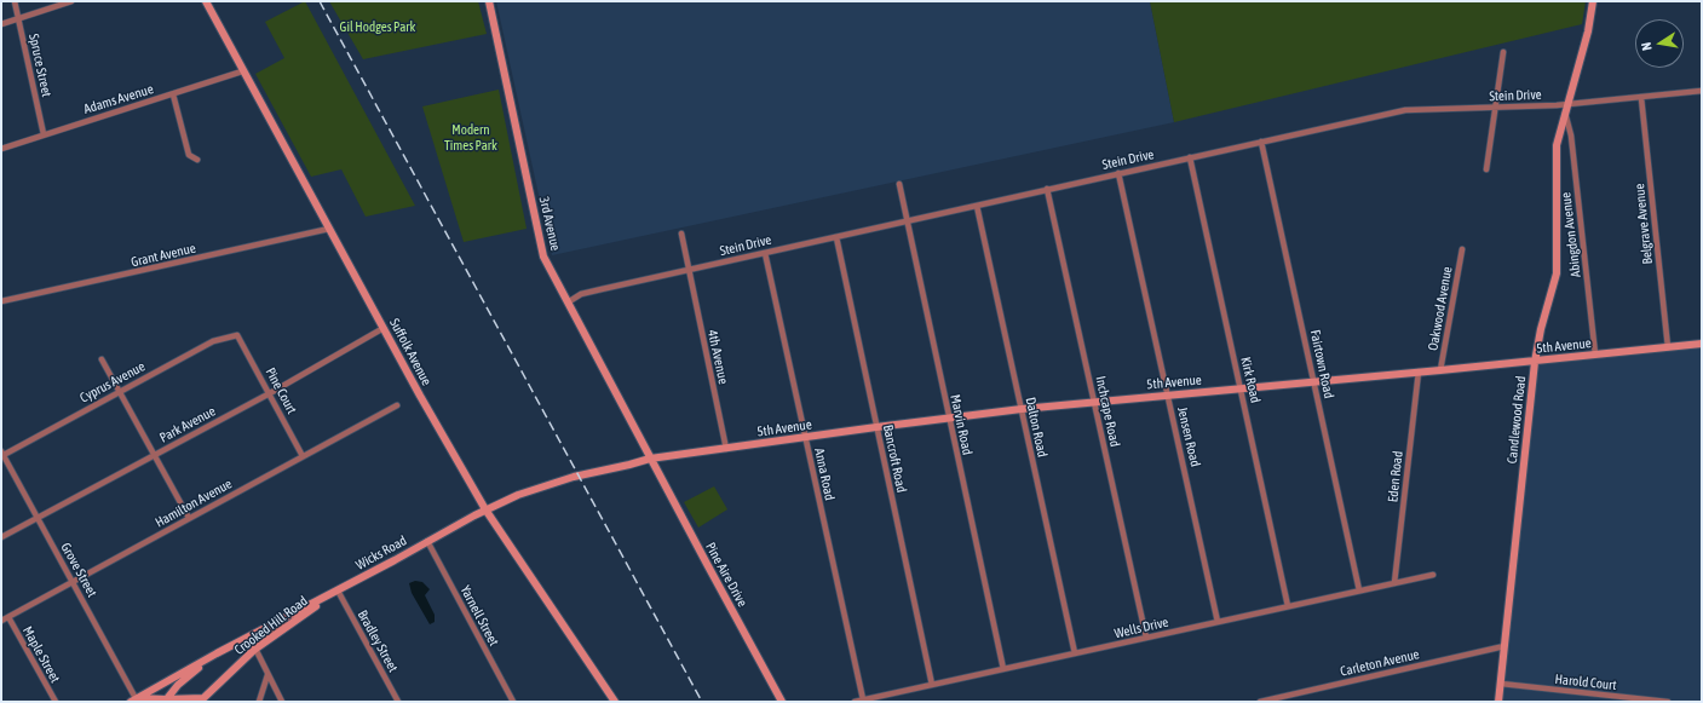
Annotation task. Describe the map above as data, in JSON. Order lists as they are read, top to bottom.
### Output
{
  "streets": {
    "main road": [
      "3rd Avenue",
      "5th Avenue",
      "Suffolk Avenue",
      "Candlewood Road",
      "Wicks Road",
      "Pine Aire Drive",
      "Crooked Hill Road"
    ],
    "street": [
      "Spruce Street",
      "Stein Drive",
      "Adams Avenue",
      "Belgrave Avenue",
      "Abingdon Avenue",
      "Grant Avenue",
      "Oakwood Avenue",
      "4th Avenue",
      "Fairtown Road",
      "Kirk Road",
      "Cyprus Avenue",
      "Pine Court",
      "Inchcape Road",
      "Park Avenue",
      "Marvin Road",
      "Dalton Road",
      "Jensen Road",
      "Bancroft Road",
      "Anna Road",
      "Eden Road",
      "Hamilton Avenue",
      "Grove Street",
      "Yarnell Street",
      "Wells Drive",
      "Bradley Street",
      "Maple Street",
      "Carleton Avenue",
      "Harold Court"
    ]
  },
  "crossings": [
    ["Spruce Street", "Adams Avenue"],
    ["Stein Drive", "3rd Avenue"],
    ["Stein Drive", "Belgrave Avenue"],
    ["Stein Drive", "4th Avenue"],
    ["Stein Drive", "Fairtown Road"],
    ["Stein Drive", "Kirk Road"],
    ["Stein Drive", "Inchcape Road"],
    ["Stein Drive", "Candlewood Road"],
    ["Stein Drive", "Marvin Road"],
    ["Stein Drive", "Dalton Road"],
    ["Stein Drive", "Jensen Road"],
    ["Stein Drive", "Bancroft Road"],
    ["Stein Drive", "Anna Road"],
    ["Adams Avenue", "Suffolk Avenue"],
    ["3rd Avenue", "5th Avenue"],
    ["3rd Avenue", "Wicks Road"],
    ["3rd Avenue", "Pine Aire Drive"],
    ["Belgrave Avenue", "5th Avenue"],
    ["Abingdon Avenue", "5th Avenue"],
    ["Abingdon Avenue", "Candlewood Road"],
    ["Grant Avenue", "Suffolk Avenue"],
    ["Oakwood Avenue", "5th Avenue"],
    ["5th Avenue", "4th Avenue"],
    ["5th Avenue", "Fairtown Road"],
    ["5th Avenue", "Kirk Road"],
    ["5th Avenue", "Inchcape Road"],
    ["5th Avenue", "Candlewood Road"],
    ["5th Avenue", "Marvin Road"],
    ["5th Avenue", "Dalton Road"],
    ["5th Avenue", "Jensen Road"],
    ["5th Avenue", "Bancroft Road"],
    ["5th Avenue", "Anna Road"],
    ["5th Avenue", "Eden Road"],
    ["5th Avenue", "Wicks Road"],
    ["5th Avenue", "Pine Aire Drive"],
    ["Suffolk Avenue", "Park Avenue"],
    ["Suffolk Avenue", "Wicks Road"],
    ["Fairtown Road", "Wells Drive"],
    ["Kirk Road", "Wells Drive"],
    ["Cyprus Avenue", "Pine Court"],
    ["Cyprus Avenue", "Grove Street"],
    ["Pine Court", "Park Avenue"],
    ["Pine Court", "Hamilton Avenue"],
    ["Inchcape Road", "Wells Drive"],
    ["Candlewood Road", "Carleton Avenue"],
    ["Candlewood Road", "Harold Court"],
    ["Park Avenue", "Grove Street"],
    ["Marvin Road", "Wells Drive"],
    ["Dalton Road", "Wells Drive"],
    ["Jensen Road", "Wells Drive"],
    ["Bancroft Road", "Wells Drive"],
    ["Anna Road", "Wells Drive"],
    ["Eden Road", "Wells Drive"],
    ["Hamilton Avenue", "Grove Street"],
    ["Hamilton Avenue", "Maple Street"],
    ["Wicks Road", "Grove Street"],
    ["Wicks Road", "Pine Aire Drive"],
    ["Wicks Road", "Yarnell Street"],
    ["Wicks Road", "Crooked Hill Road"],
    ["Wicks Road", "Bradley Street"],
    ["Crooked Hill Road", "Bradley Street"]
  ],
  "parks": ["Gil Hodges Park", "Modern Times Park"],
  "north": "left"
}
